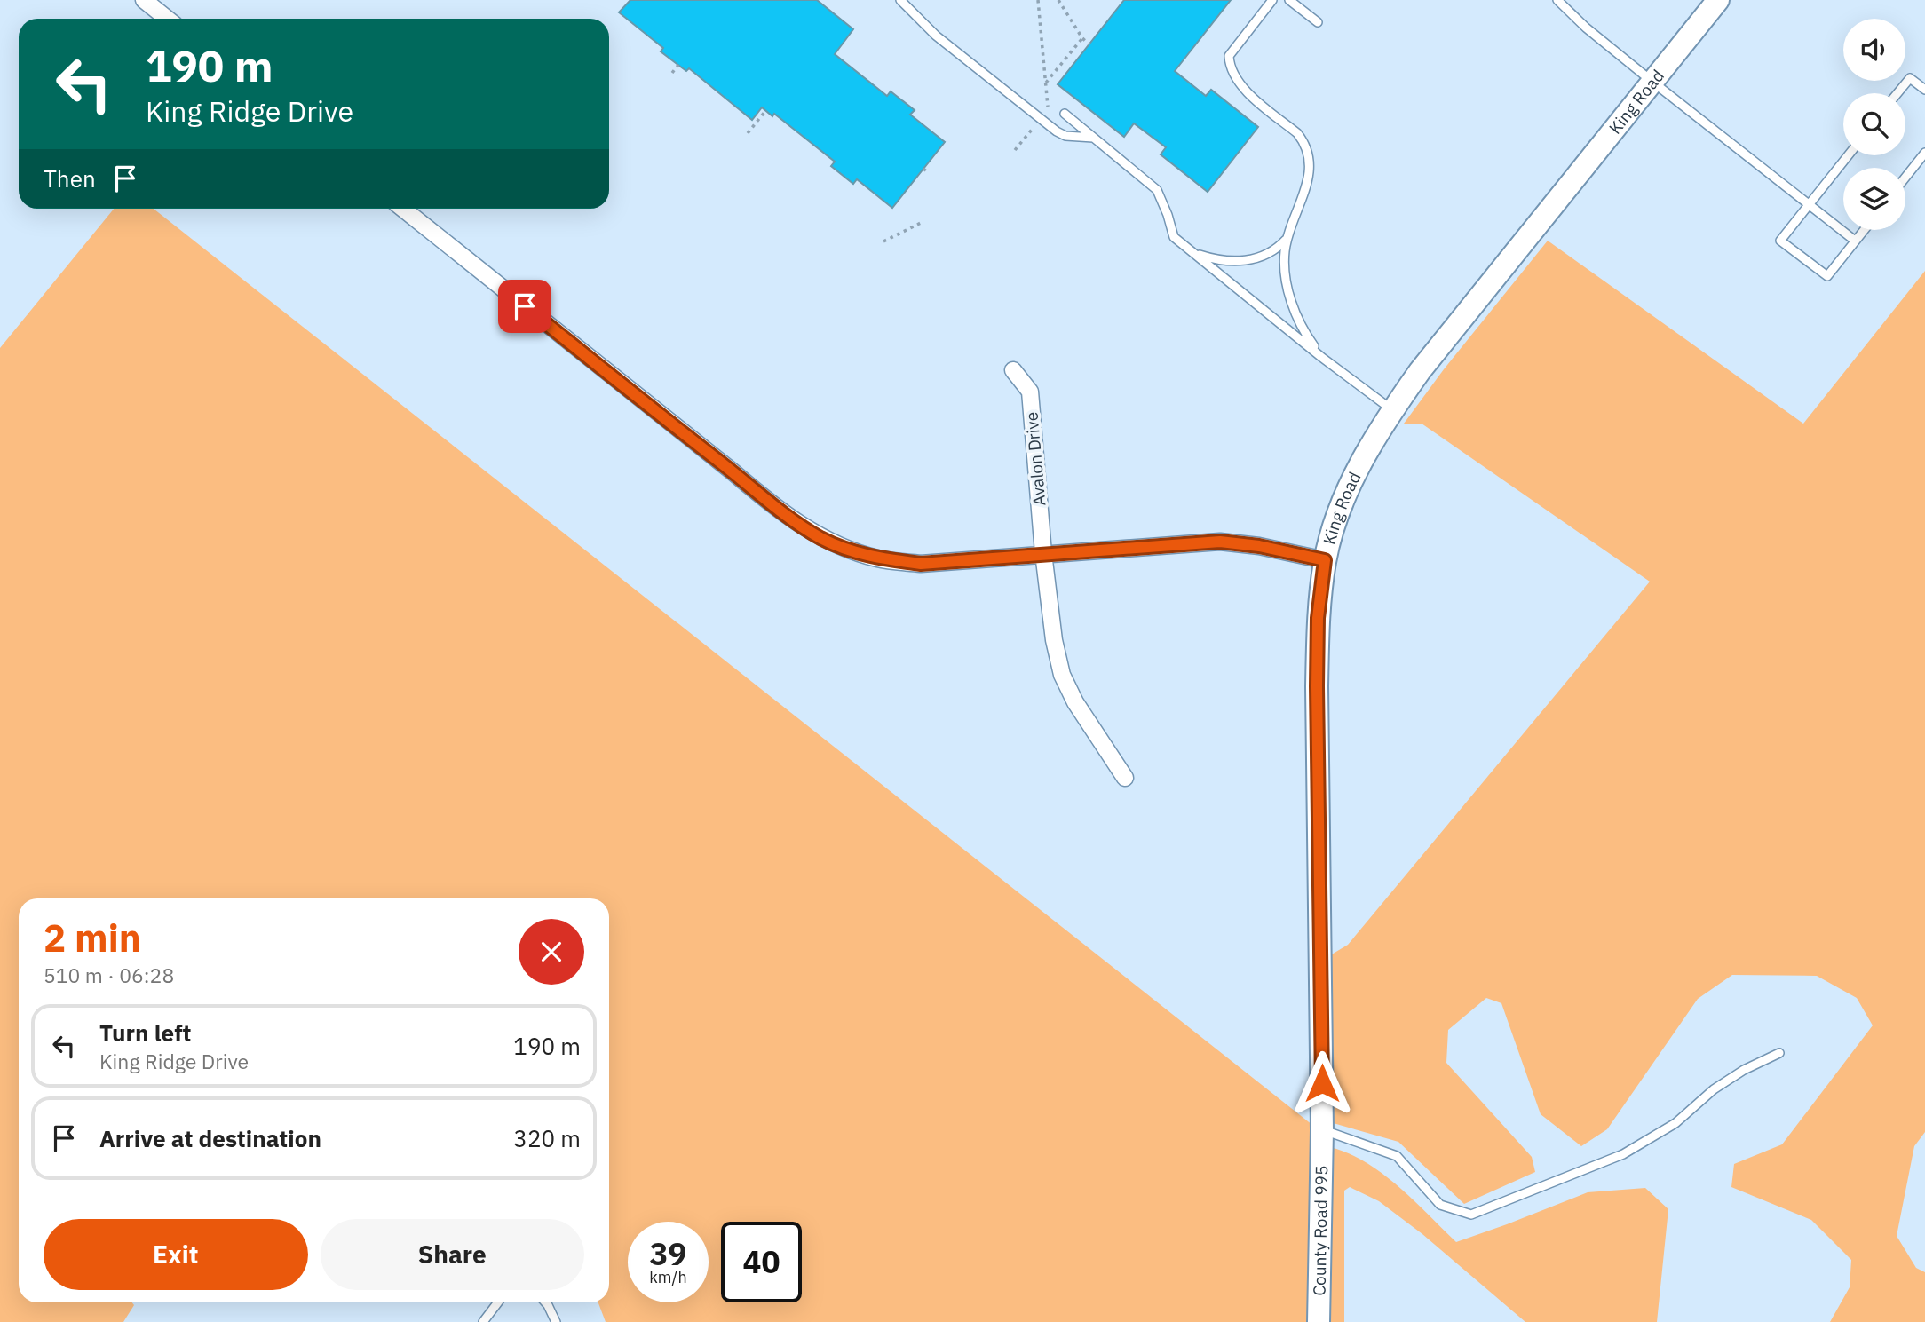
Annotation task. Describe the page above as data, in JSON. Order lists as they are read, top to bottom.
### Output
{
  "streets": {
    "street": ["King Road", "Avalon Drive", "County Road 995"]
  },
  "crossings": [
    ["King Road", "County Road 995"]
  ],
  "page": {
    "turn": ["190 m", "King Ridge Drive"],
    "then": "Then",
    "heading": ["2 min", "510 m · 06:28"],
    "list": [
      {
        "name": "Turn left",
        "note": "King Ridge Drive",
        "value": "190 m"
      },
      {
        "name": "Arrive at destination",
        "value": "320 m"
      }
    ],
    "buttons": ["Exit", "Share"],
    "speed": "39 km/h",
    "limit": "40"
  }
}
